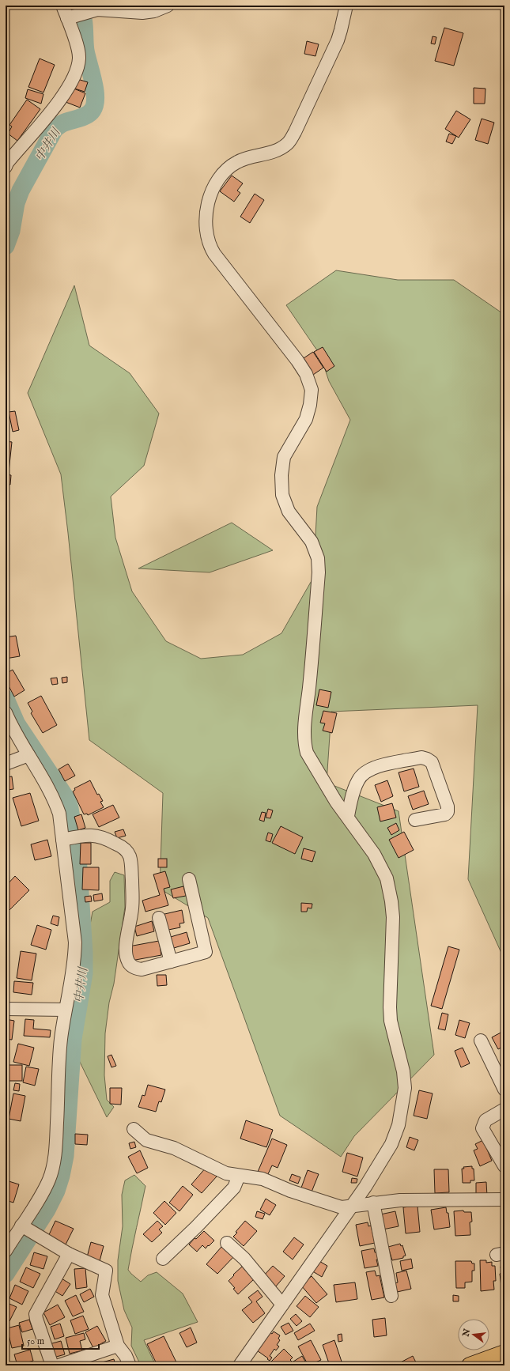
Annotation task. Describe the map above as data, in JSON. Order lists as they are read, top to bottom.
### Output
{
  "water": ["中井川"],
  "scale_bar": "50 m",
  "north": "left"
}
